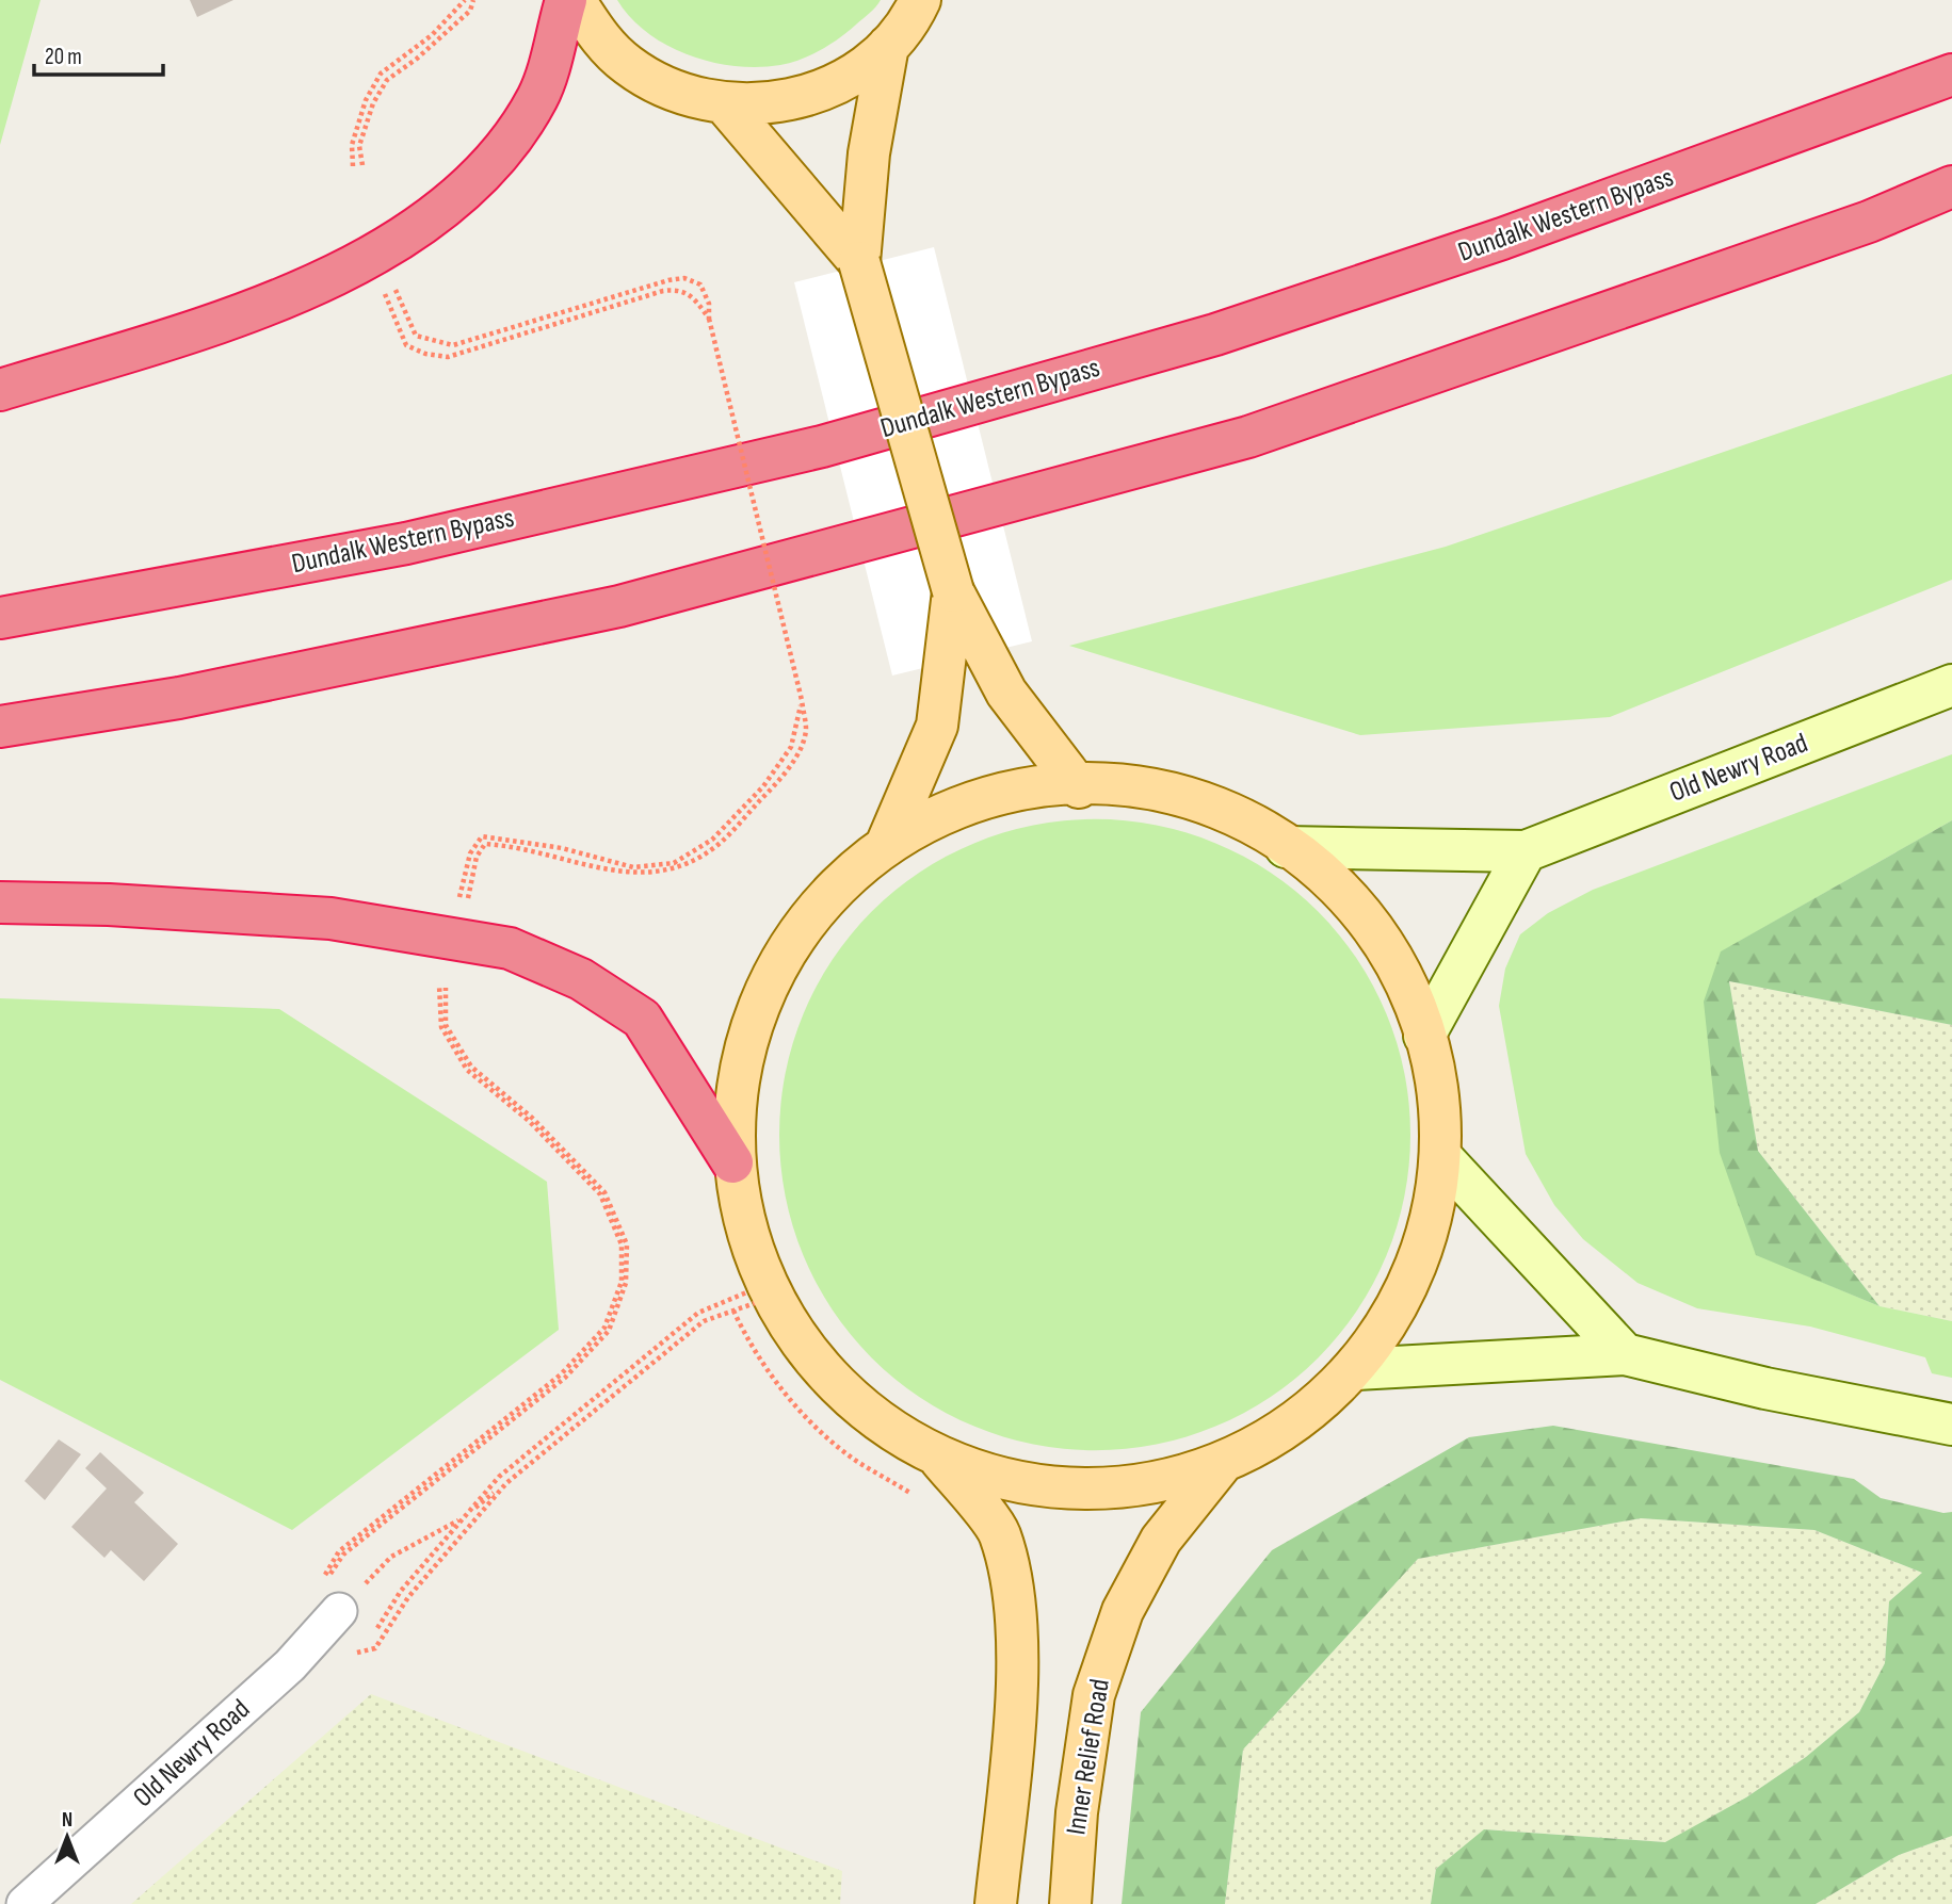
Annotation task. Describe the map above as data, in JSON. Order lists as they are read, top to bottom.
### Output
{
  "streets": {
    "highway": ["Dundalk Western Bypass"],
    "main road": ["Old Newry Road", "Inner Relief Road"]
  },
  "scale_bar": "20 m",
  "north": "top"
}
